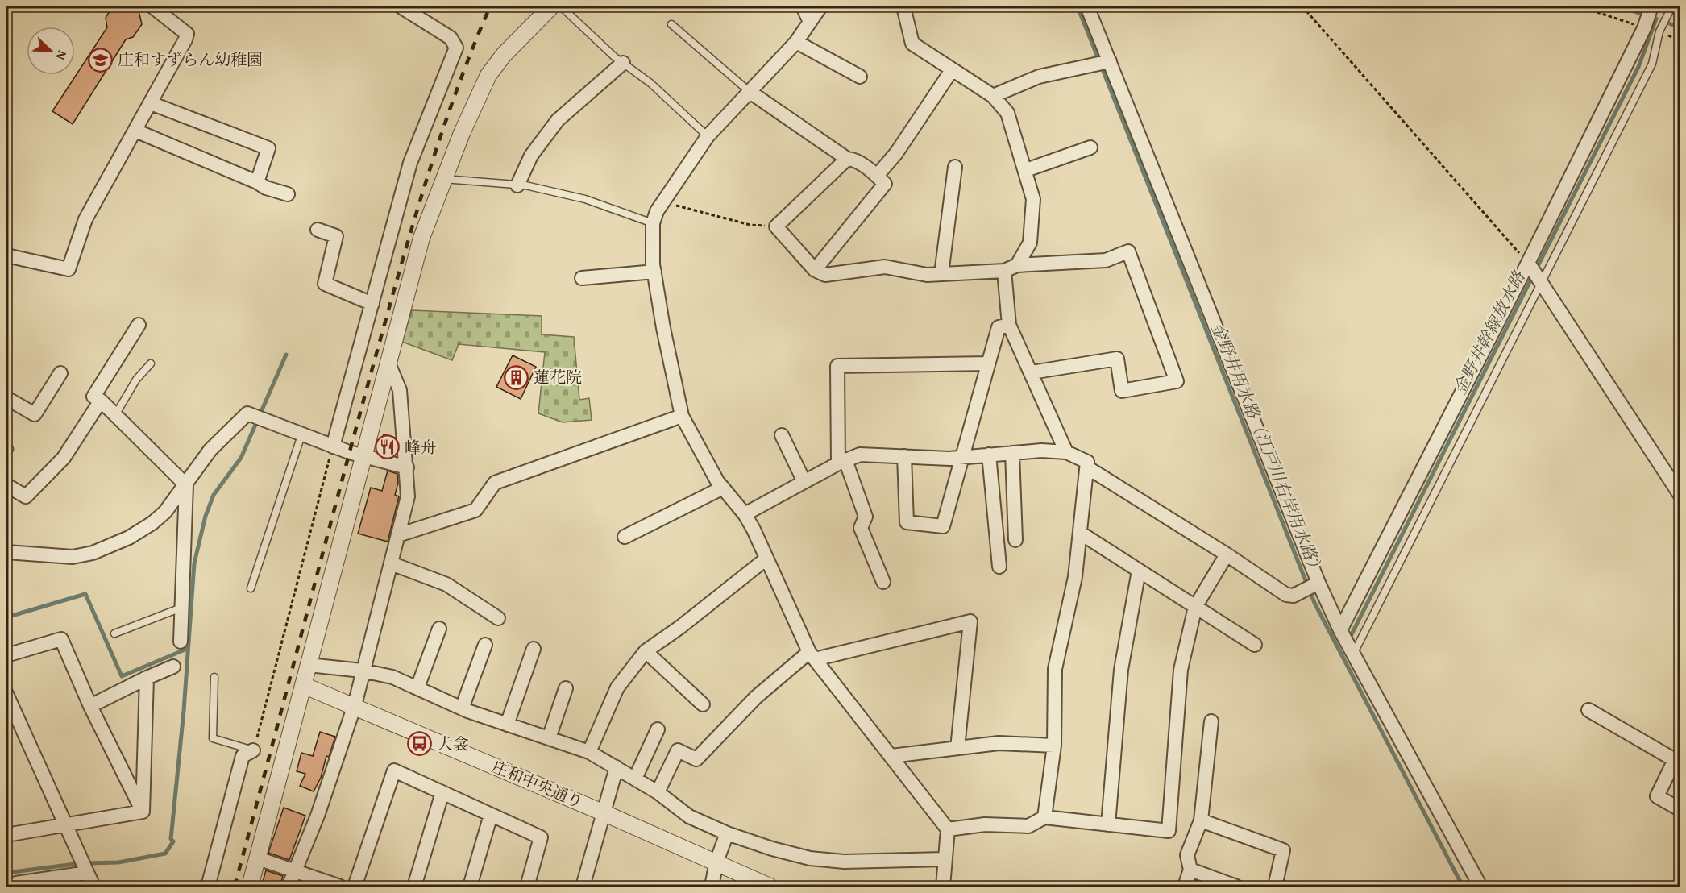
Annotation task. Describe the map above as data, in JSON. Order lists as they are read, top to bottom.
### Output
{
  "streets": {
    "street": ["庄和中央通り"]
  },
  "water": ["金野井幹線放水路", "金野井用水路（江戸川右岸用水路）"],
  "places": {
    "school or university": ["庄和すずらん幼稚園"],
    "building": ["蓮花院"],
    "restaurant": ["峰舟"],
    "bus stop": ["大衾"]
  },
  "north": "bottom right"
}
